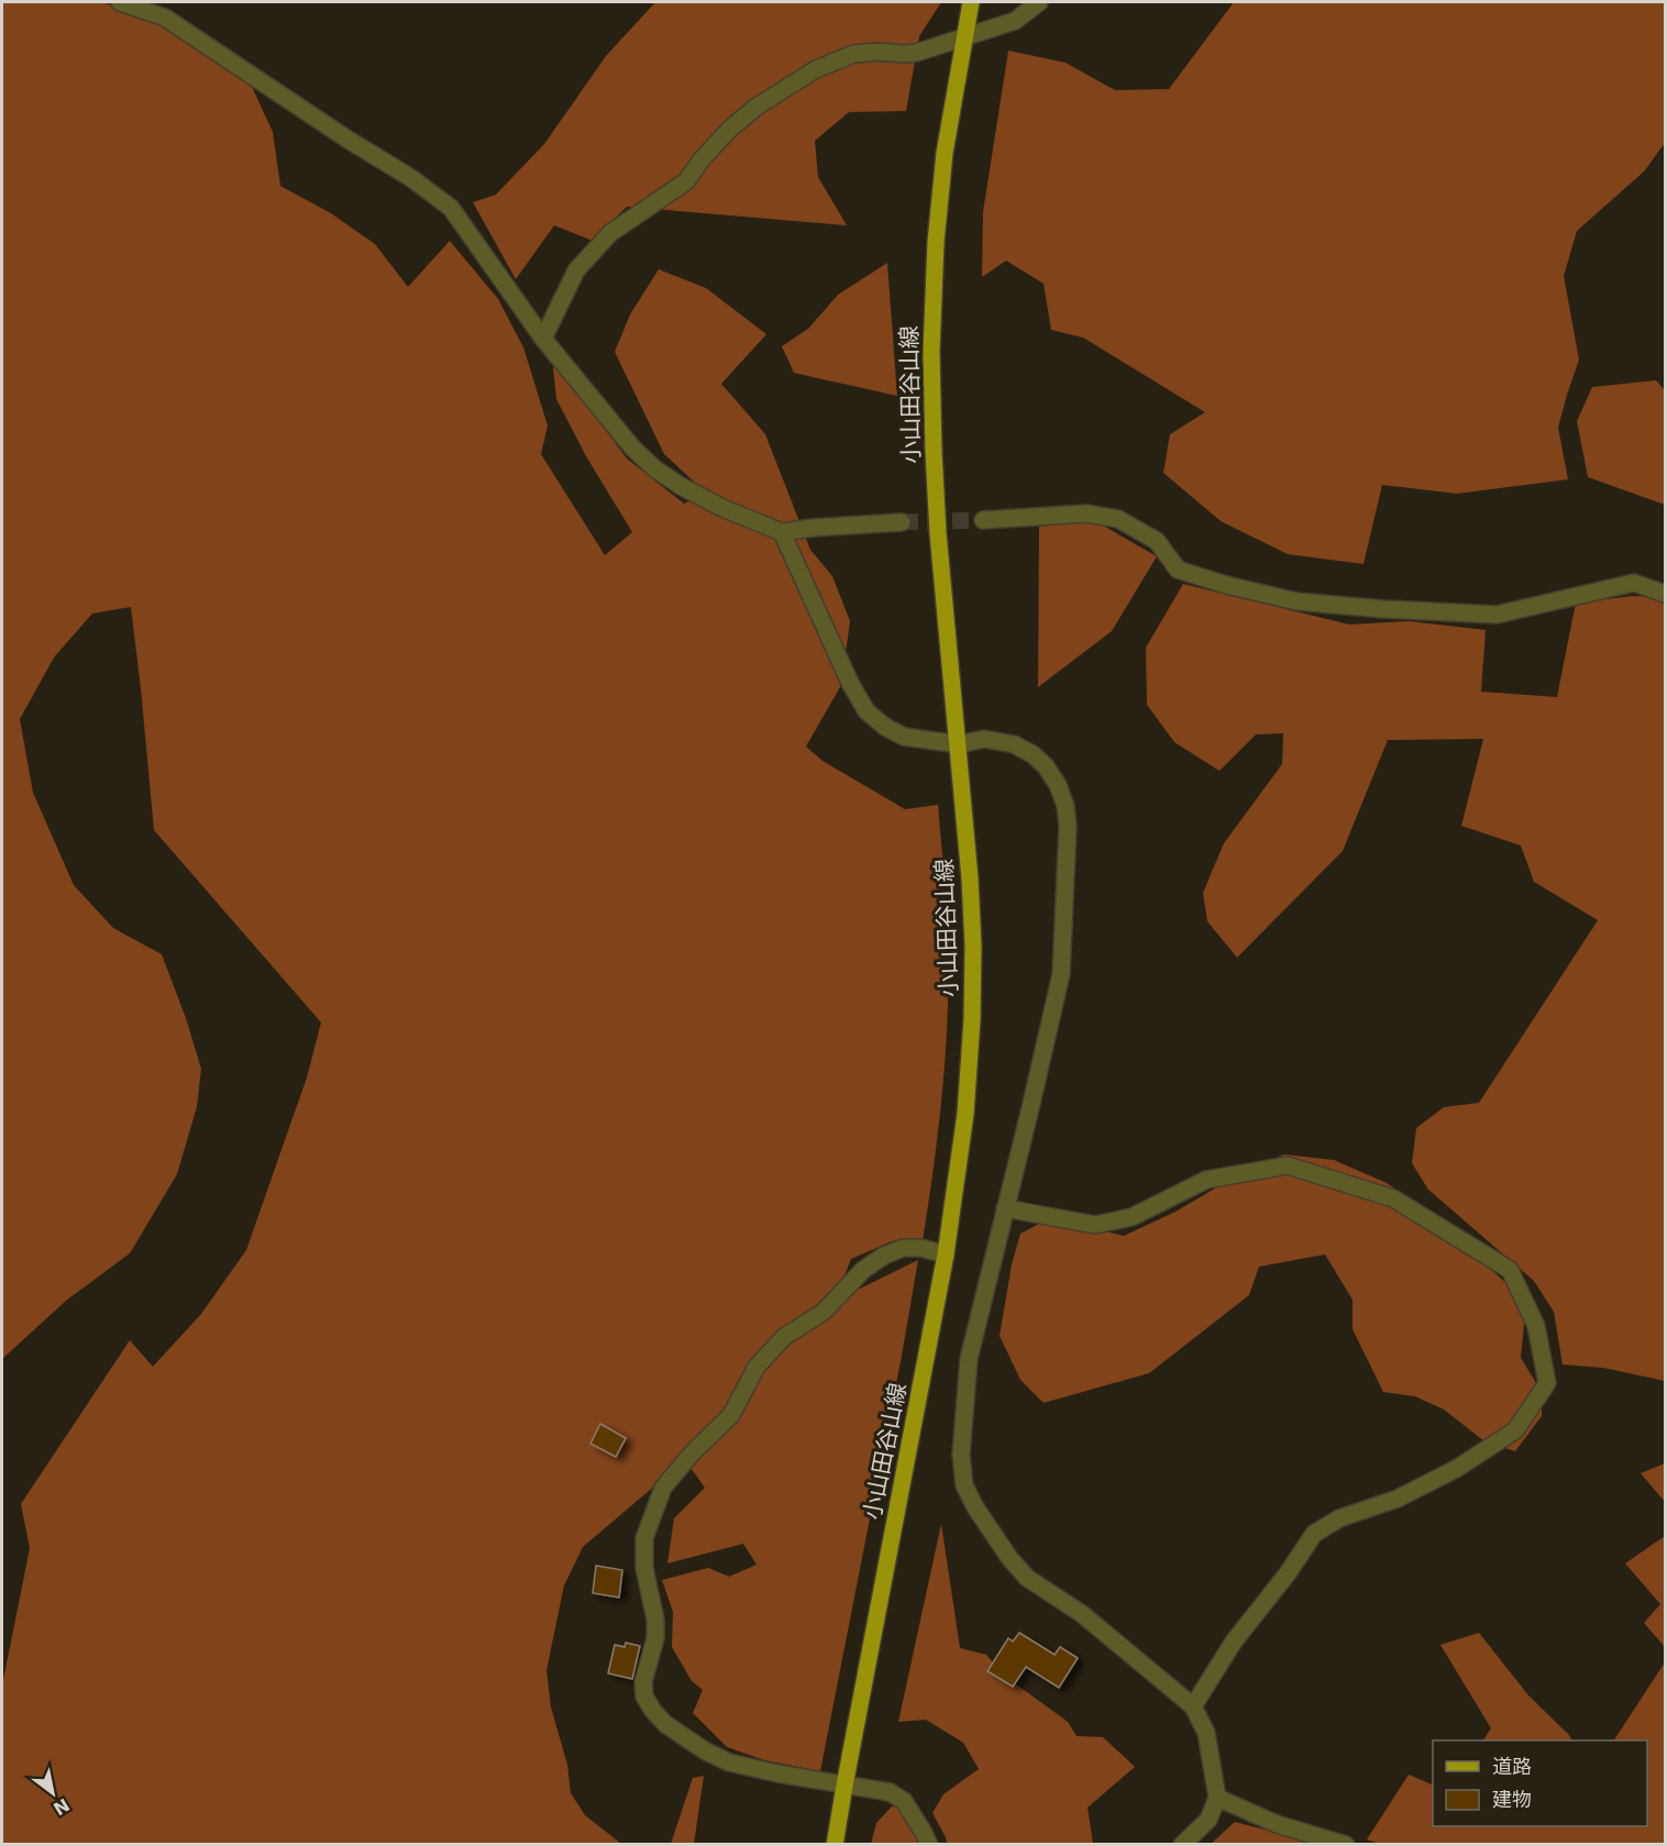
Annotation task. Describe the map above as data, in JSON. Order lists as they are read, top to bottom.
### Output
{
  "streets": {
    "main road": ["小山田谷山線"]
  },
  "legend": ["道路", "建物"],
  "north": "bottom right"
}
